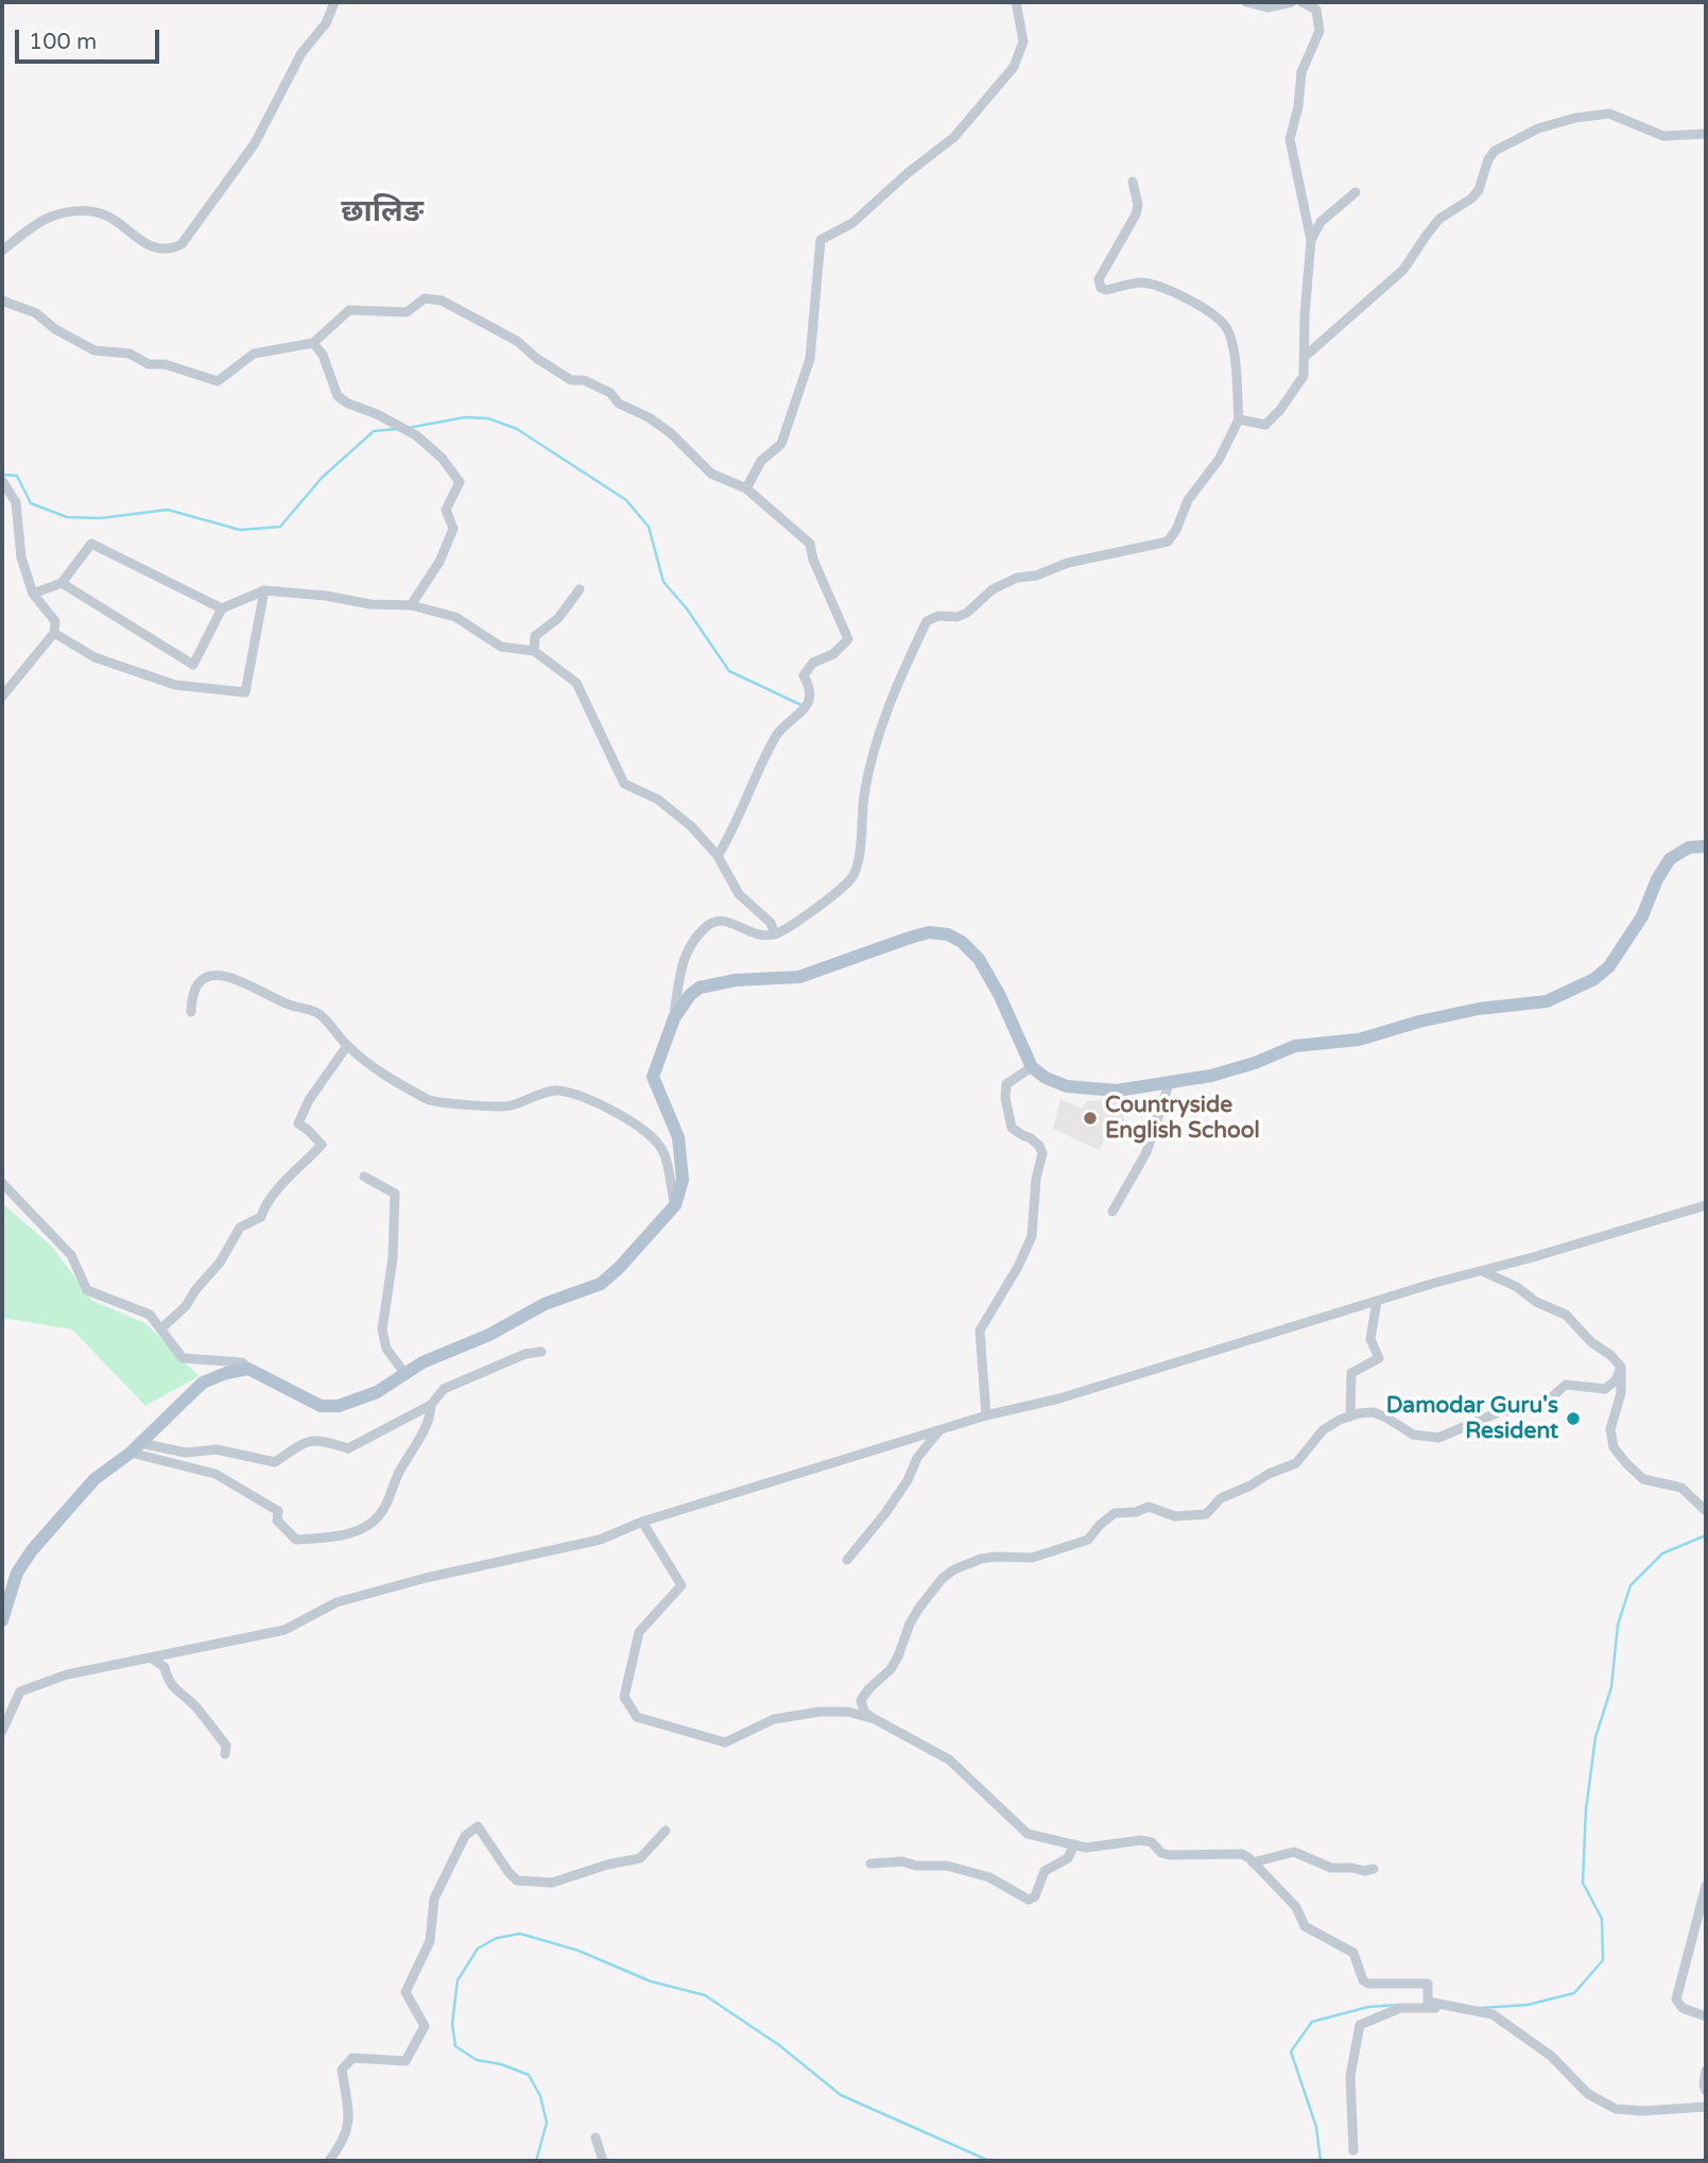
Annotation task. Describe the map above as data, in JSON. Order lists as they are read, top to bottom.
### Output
{
  "districts": ["छालिङ"],
  "places": ["Countryside English School", "Damodar Guru's Resident"],
  "scale_bar": "100 m"
}
